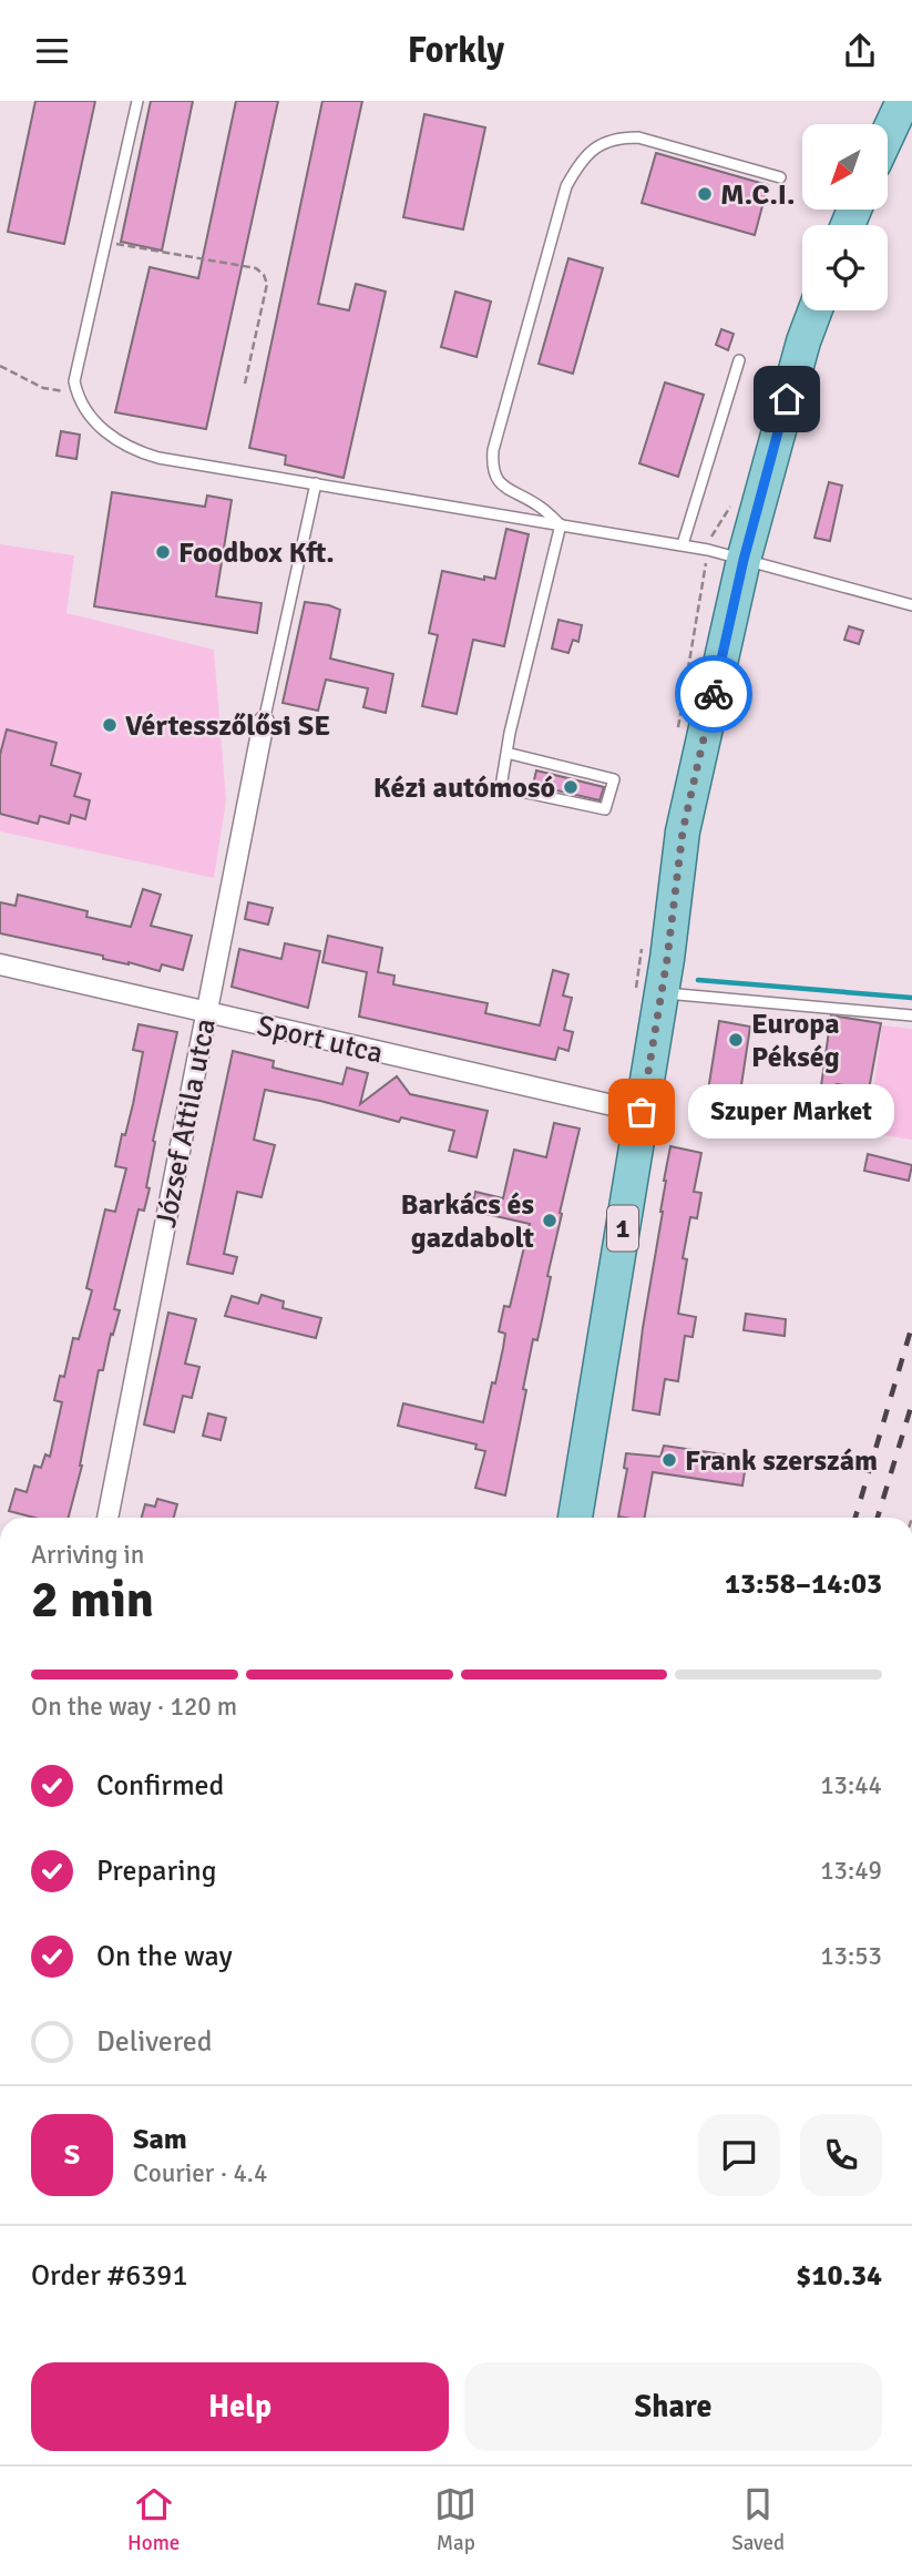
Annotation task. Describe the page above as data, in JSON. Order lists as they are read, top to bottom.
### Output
{
  "streets": {
    "main road": ["1"],
    "street": ["Sport utca", "József Attila utca"]
  },
  "crossings": [
    ["Sport utca", "József Attila utca"],
    ["Sport utca", "1"]
  ],
  "places": [
    "M.C.I.",
    "Foodbox Kft.",
    "Vértesszőlősi SE",
    "Kézi autómosó",
    "Europa Pékség",
    "Szuper Market",
    "Barkács és gazdabolt",
    "Frank szerszám"
  ],
  "north": "bottom left",
  "page": {
    "header": "Forkly",
    "bubble": "Szuper Market",
    "heading": ["2 min", "Arriving in", "13:58–14:03"],
    "panel": [
      "Sam",
      "Courier · 4.4",
      "Order #6391",
      "$10.34"
    ],
    "bar": "On the way · 120 m",
    "list": [
      ["Confirmed", "13:44"],
      ["Preparing", "13:49"],
      ["On the way", "13:53"],
      "Delivered"
    ],
    "round": "S",
    "buttons": ["Help", "Share"],
    "tabs": ["Home", "Map", "Saved"]
  }
}
